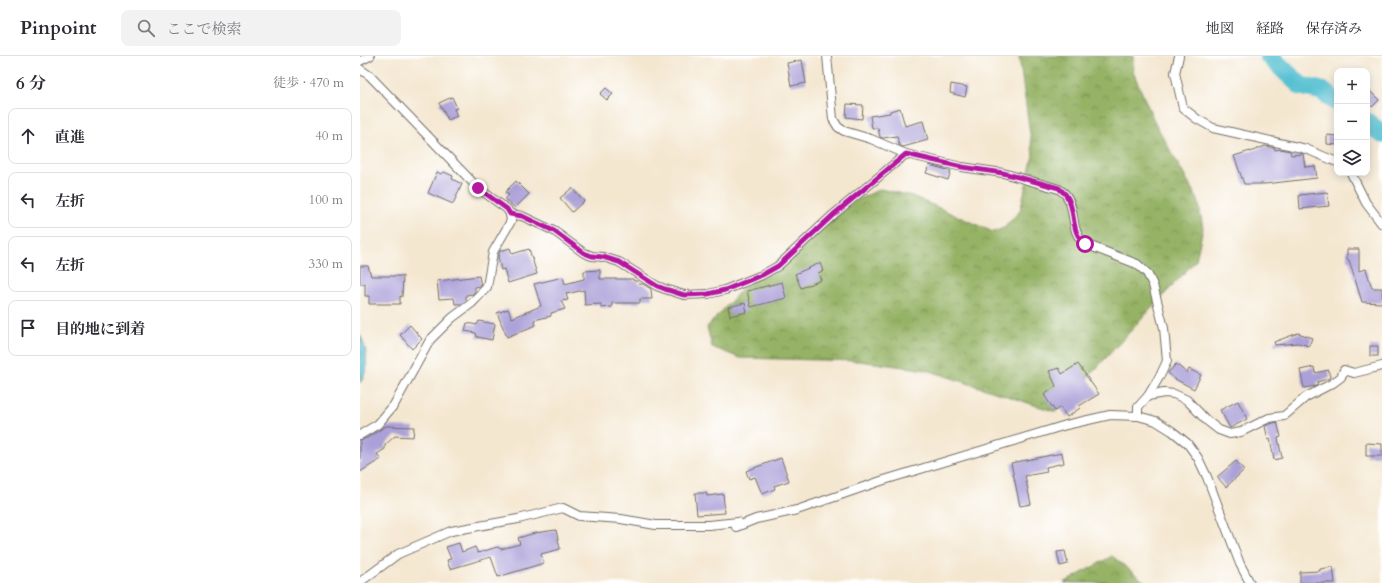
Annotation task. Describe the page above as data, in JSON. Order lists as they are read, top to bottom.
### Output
{
  "page": {
    "header": "Pinpoint",
    "search": "ここで検索",
    "nav": ["地図", "経路", "保存済み"],
    "heading": ["6 分", "徒歩 · 470 m"],
    "map_buttons": ["+", "−"],
    "list": [
      ["直進", "40 m"],
      ["左折", "100 m"],
      ["左折", "330 m"],
      "目的地に到着"
    ]
  }
}
